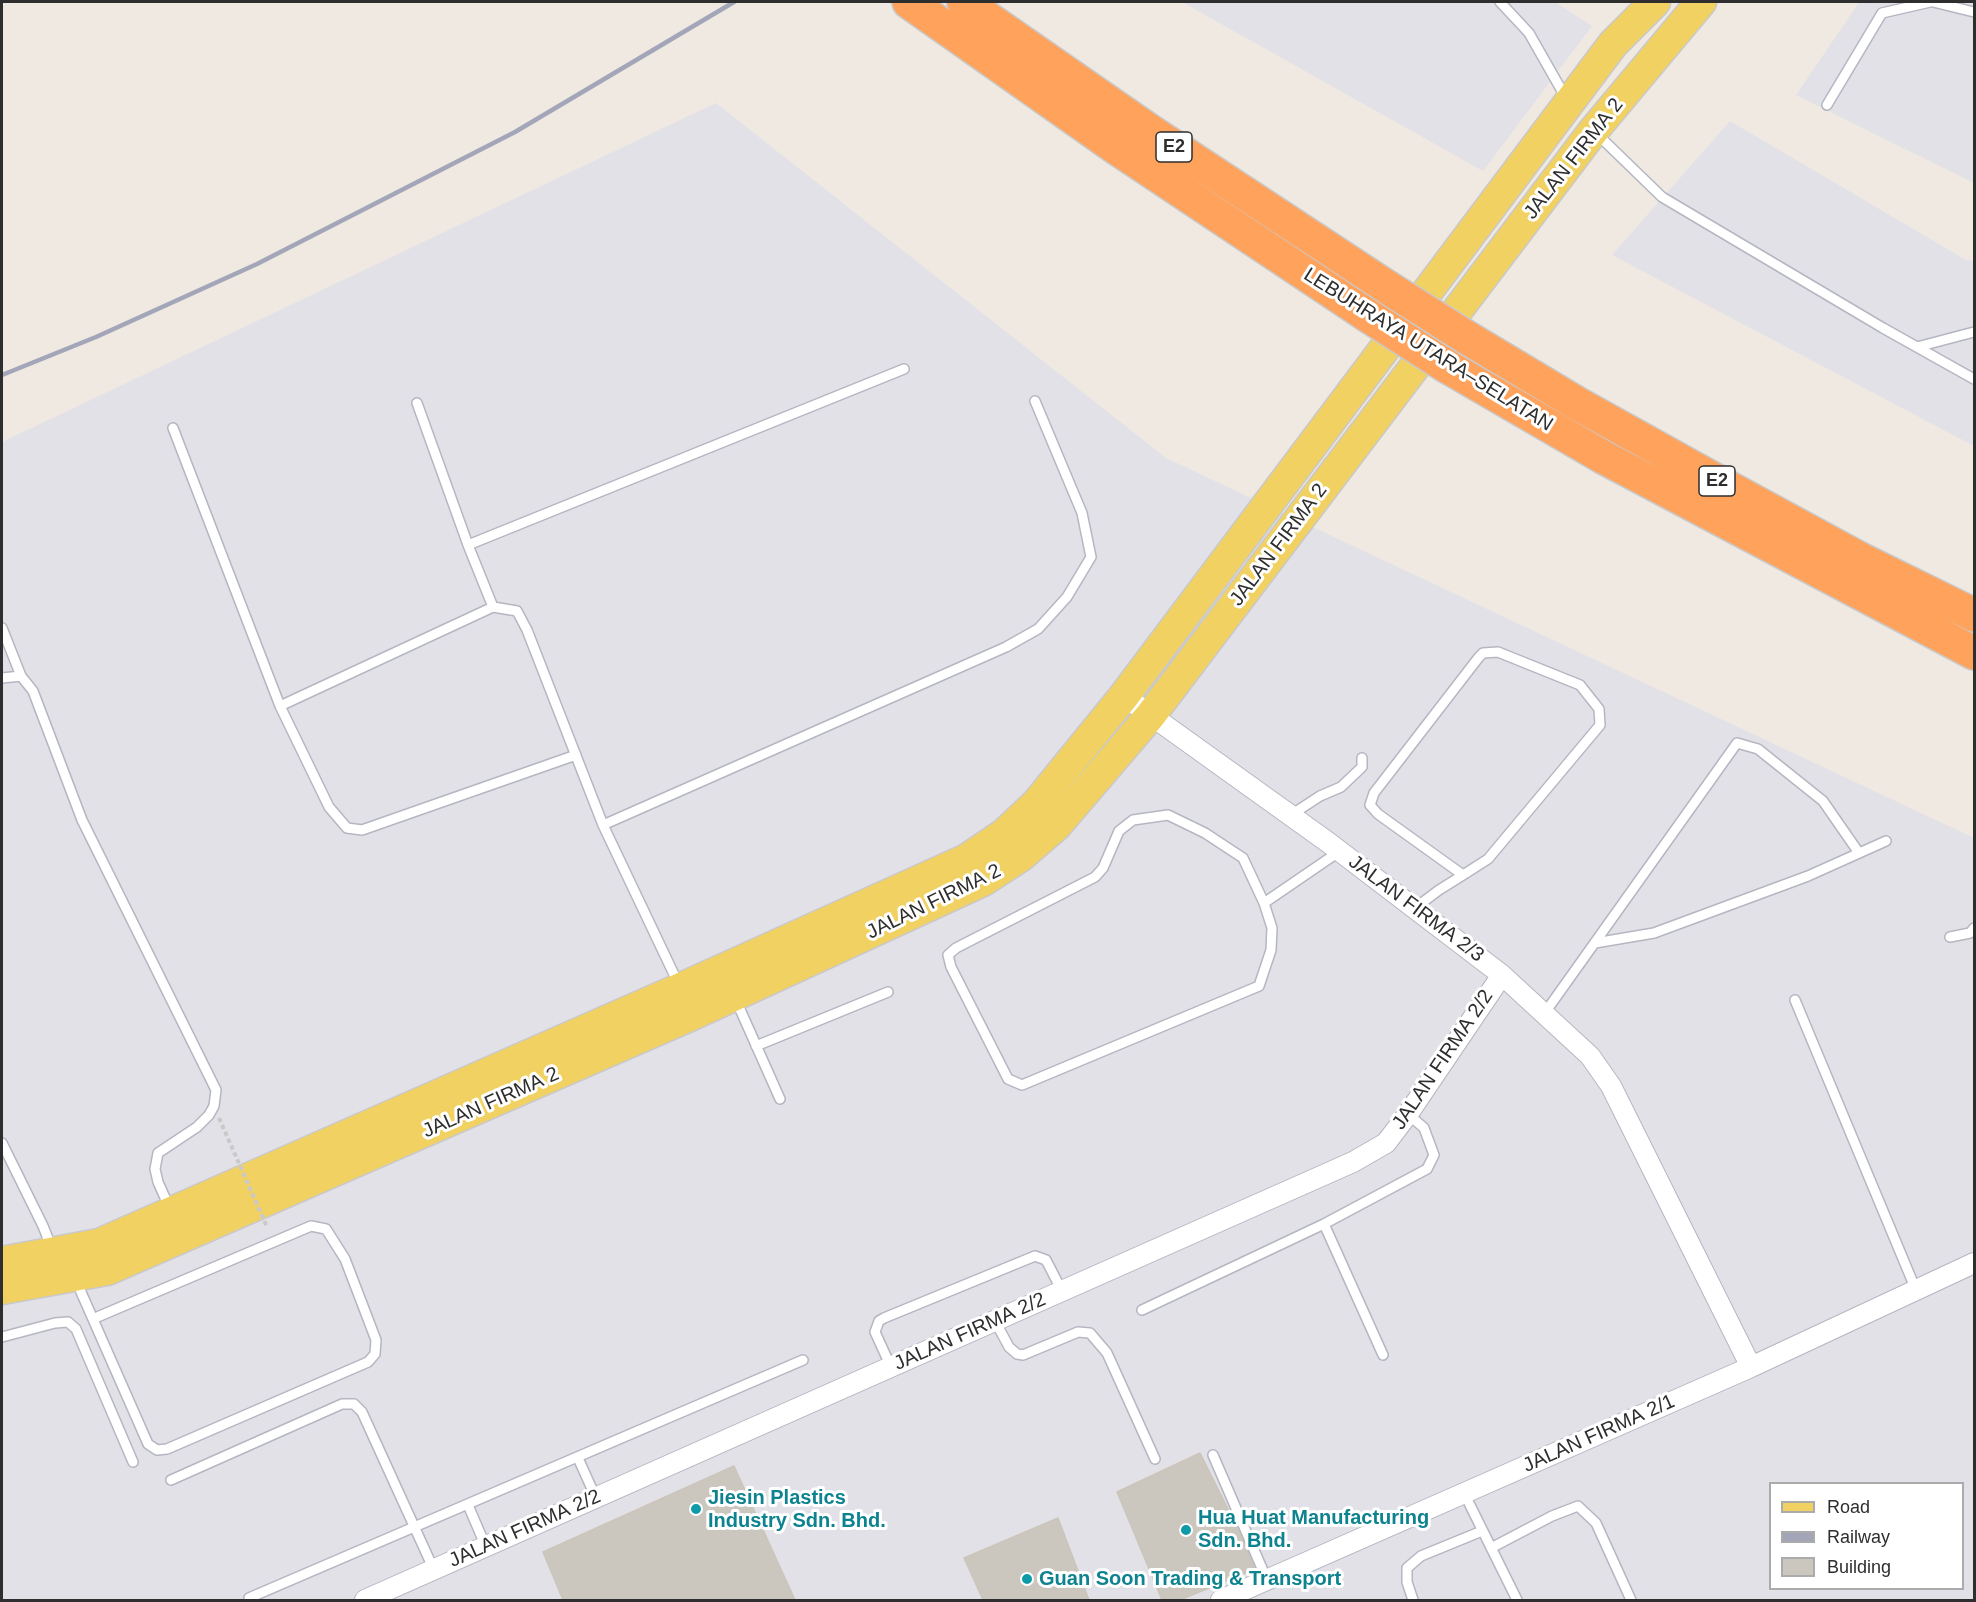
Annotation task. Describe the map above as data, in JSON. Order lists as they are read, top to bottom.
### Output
{
  "streets": {
    "highway": ["E2", "LEBUHRAYA UTARA–SELATAN"],
    "main road": ["JALAN FIRMA 2"],
    "street": ["JALAN FIRMA 2/3", "JALAN FIRMA 2/2", "JALAN FIRMA 2/1"]
  },
  "crossings": [
    ["JALAN FIRMA 2", "JALAN FIRMA 2/3"],
    ["JALAN FIRMA 2/3", "JALAN FIRMA 2/2"],
    ["JALAN FIRMA 2/3", "JALAN FIRMA 2/1"]
  ],
  "places": ["Jiesin Plastics Industry Sdn. Bhd.", "Hua Huat Manufacturing Sdn. Bhd.", "Guan Soon Trading & Transport"],
  "legend": ["Road", "Railway", "Building"]
}
